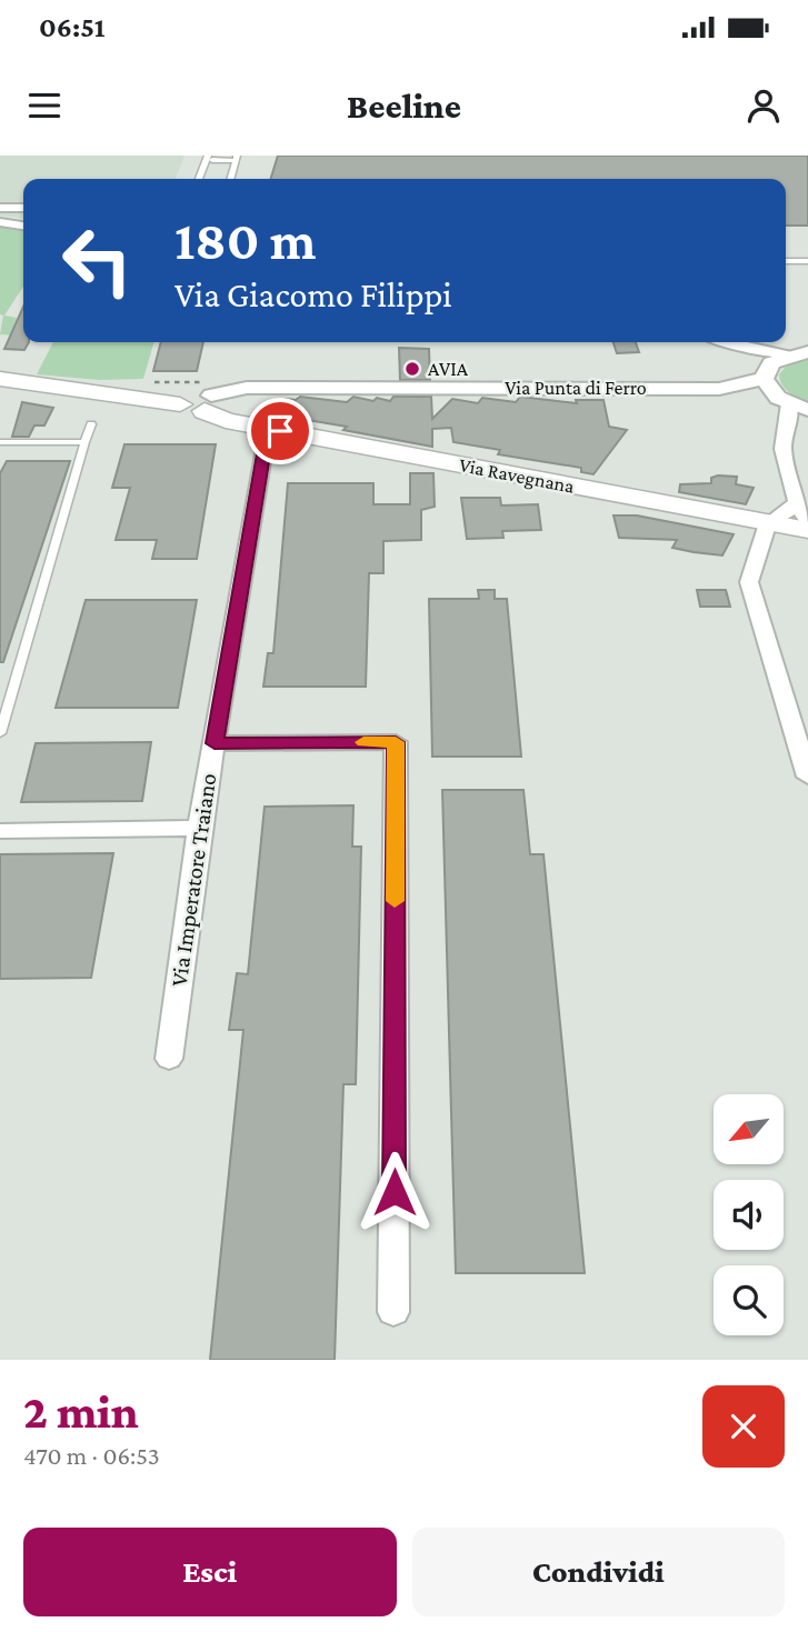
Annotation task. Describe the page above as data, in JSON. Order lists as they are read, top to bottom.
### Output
{
  "streets": {
    "main road": ["Via Ravegnana"],
    "street": ["Via Punta di Ferro", "Via Imperatore Traiano"]
  },
  "crossings": [
    ["Via Punta di Ferro", "Via Ravegnana"],
    ["Via Ravegnana", "Via Imperatore Traiano"]
  ],
  "places": ["AVIA"],
  "north": "bottom left",
  "page": {
    "status": "06:51",
    "header": "Beeline",
    "turn": ["180 m", "Via Giacomo Filippi"],
    "heading": ["2 min", "470 m · 06:53"],
    "buttons": ["Esci", "Condividi"]
  }
}
